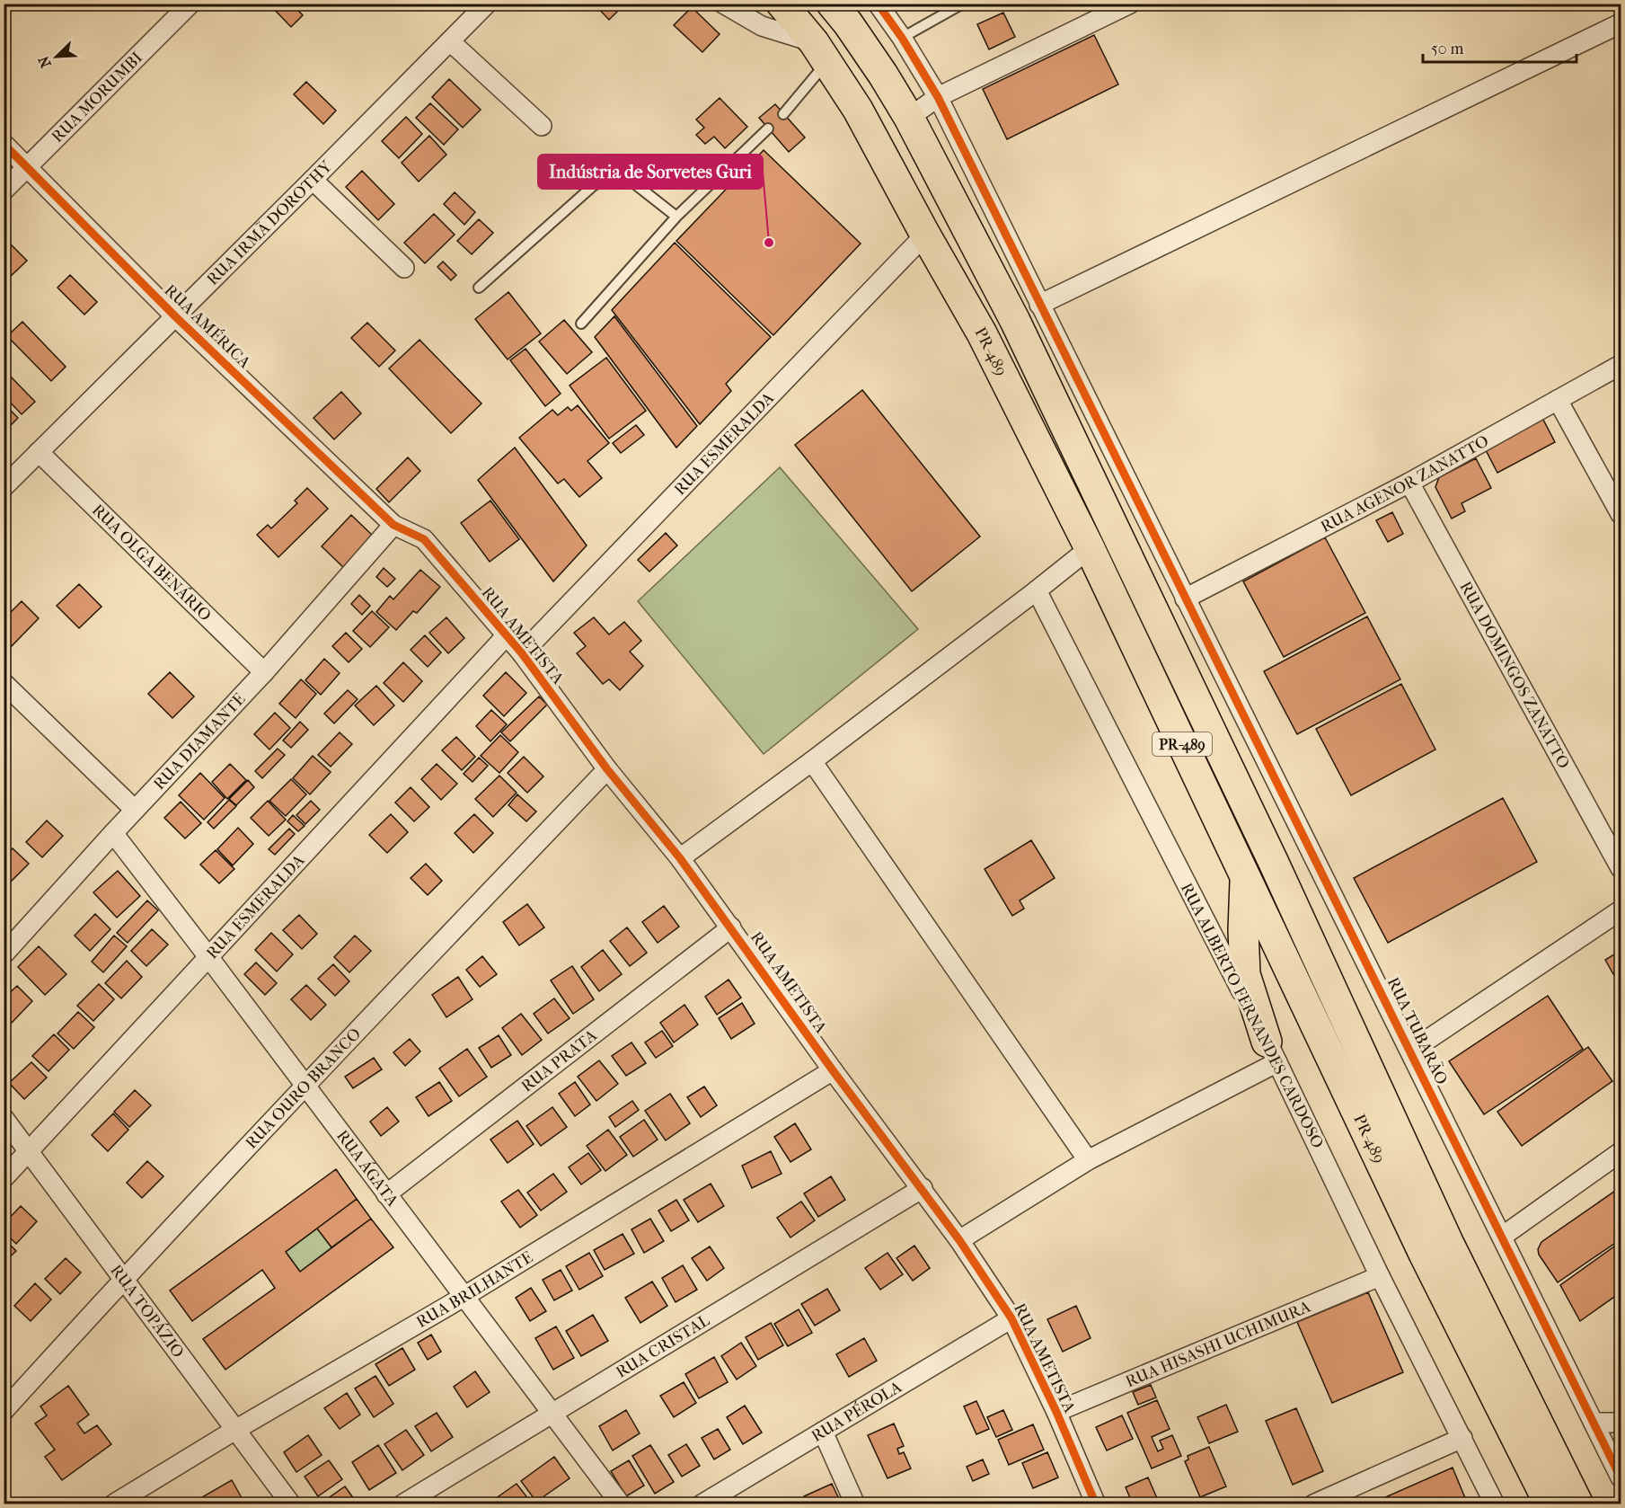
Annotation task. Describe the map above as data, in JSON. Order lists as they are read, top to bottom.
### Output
{
  "streets": {
    "main road": ["PR-489"],
    "street": [
      "RUA MORUMBI",
      "RUA IRMÃ DOROTHY",
      "RUA AMÉRICA",
      "RUA ESMERALDA",
      "RUA AGENOR ZANATTO",
      "RUA OLGA BENÁRIO",
      "RUA AMETISTA",
      "RUA DOMINGOS ZANATTO",
      "RUA DIAMANTE",
      "RUA ALBERTO FERNANDES CARDOSO",
      "RUA TUBARÃO",
      "RUA PRATA",
      "RUA OURO BRANCO",
      "RUA ÁGATA",
      "RUA BRILHANTE",
      "RUA TOPÁZIO",
      "RUA HISASHI UCHIMURA",
      "RUA CRISTAL",
      "RUA PÉROLA"
    ]
  },
  "crossings": [
    ["RUA MORUMBI", "RUA AMÉRICA"],
    ["RUA IRMÃ DOROTHY", "RUA AMÉRICA"],
    ["RUA IRMÃ DOROTHY", "RUA OLGA BENÁRIO"],
    ["RUA AMÉRICA", "RUA AMETISTA"],
    ["RUA AMÉRICA", "RUA DIAMANTE"],
    ["PR-489", "RUA ESMERALDA"],
    ["RUA ESMERALDA", "RUA AMETISTA"],
    ["RUA ESMERALDA", "RUA ÁGATA"],
    ["RUA ESMERALDA", "RUA TOPÁZIO"],
    ["RUA AGENOR ZANATTO", "RUA DOMINGOS ZANATTO"],
    ["RUA AGENOR ZANATTO", "RUA TUBARÃO"],
    ["RUA OLGA BENÁRIO", "RUA DIAMANTE"],
    ["RUA AMETISTA", "RUA DIAMANTE"],
    ["RUA AMETISTA", "RUA PRATA"],
    ["RUA AMETISTA", "RUA OURO BRANCO"],
    ["RUA AMETISTA", "RUA BRILHANTE"],
    ["RUA AMETISTA", "RUA HISASHI UCHIMURA"],
    ["RUA AMETISTA", "RUA CRISTAL"],
    ["RUA AMETISTA", "RUA PÉROLA"],
    ["RUA DIAMANTE", "RUA ÁGATA"],
    ["RUA ALBERTO FERNANDES CARDOSO", "RUA HISASHI UCHIMURA"],
    ["RUA PRATA", "RUA ÁGATA"],
    ["RUA OURO BRANCO", "RUA ÁGATA"],
    ["RUA OURO BRANCO", "RUA TOPÁZIO"],
    ["RUA ÁGATA", "RUA BRILHANTE"],
    ["RUA ÁGATA", "RUA CRISTAL"],
    ["RUA BRILHANTE", "RUA TOPÁZIO"]
  ],
  "places": ["Indústria de Sorvetes Guri"],
  "scale_bar": "50 m",
  "north": "bottom left"
}
